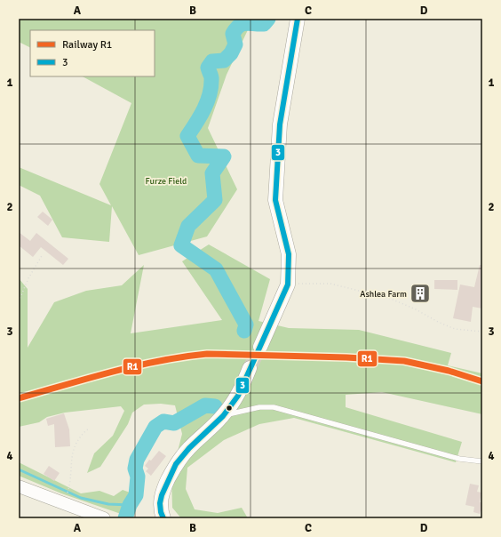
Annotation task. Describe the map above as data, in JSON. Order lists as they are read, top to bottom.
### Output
{
  "parks": ["Furze Field"],
  "places": {
    "building": ["Ashlea Farm"]
  },
  "lines": ["transit line 3", "rail line R1"],
  "legend": ["Railway R1", "3"],
  "grid": {
    "columns": [
      "A",
      "B",
      "C",
      "D"
    ],
    "rows": [
      "1",
      "2",
      "3",
      "4"
    ]
  }
}
